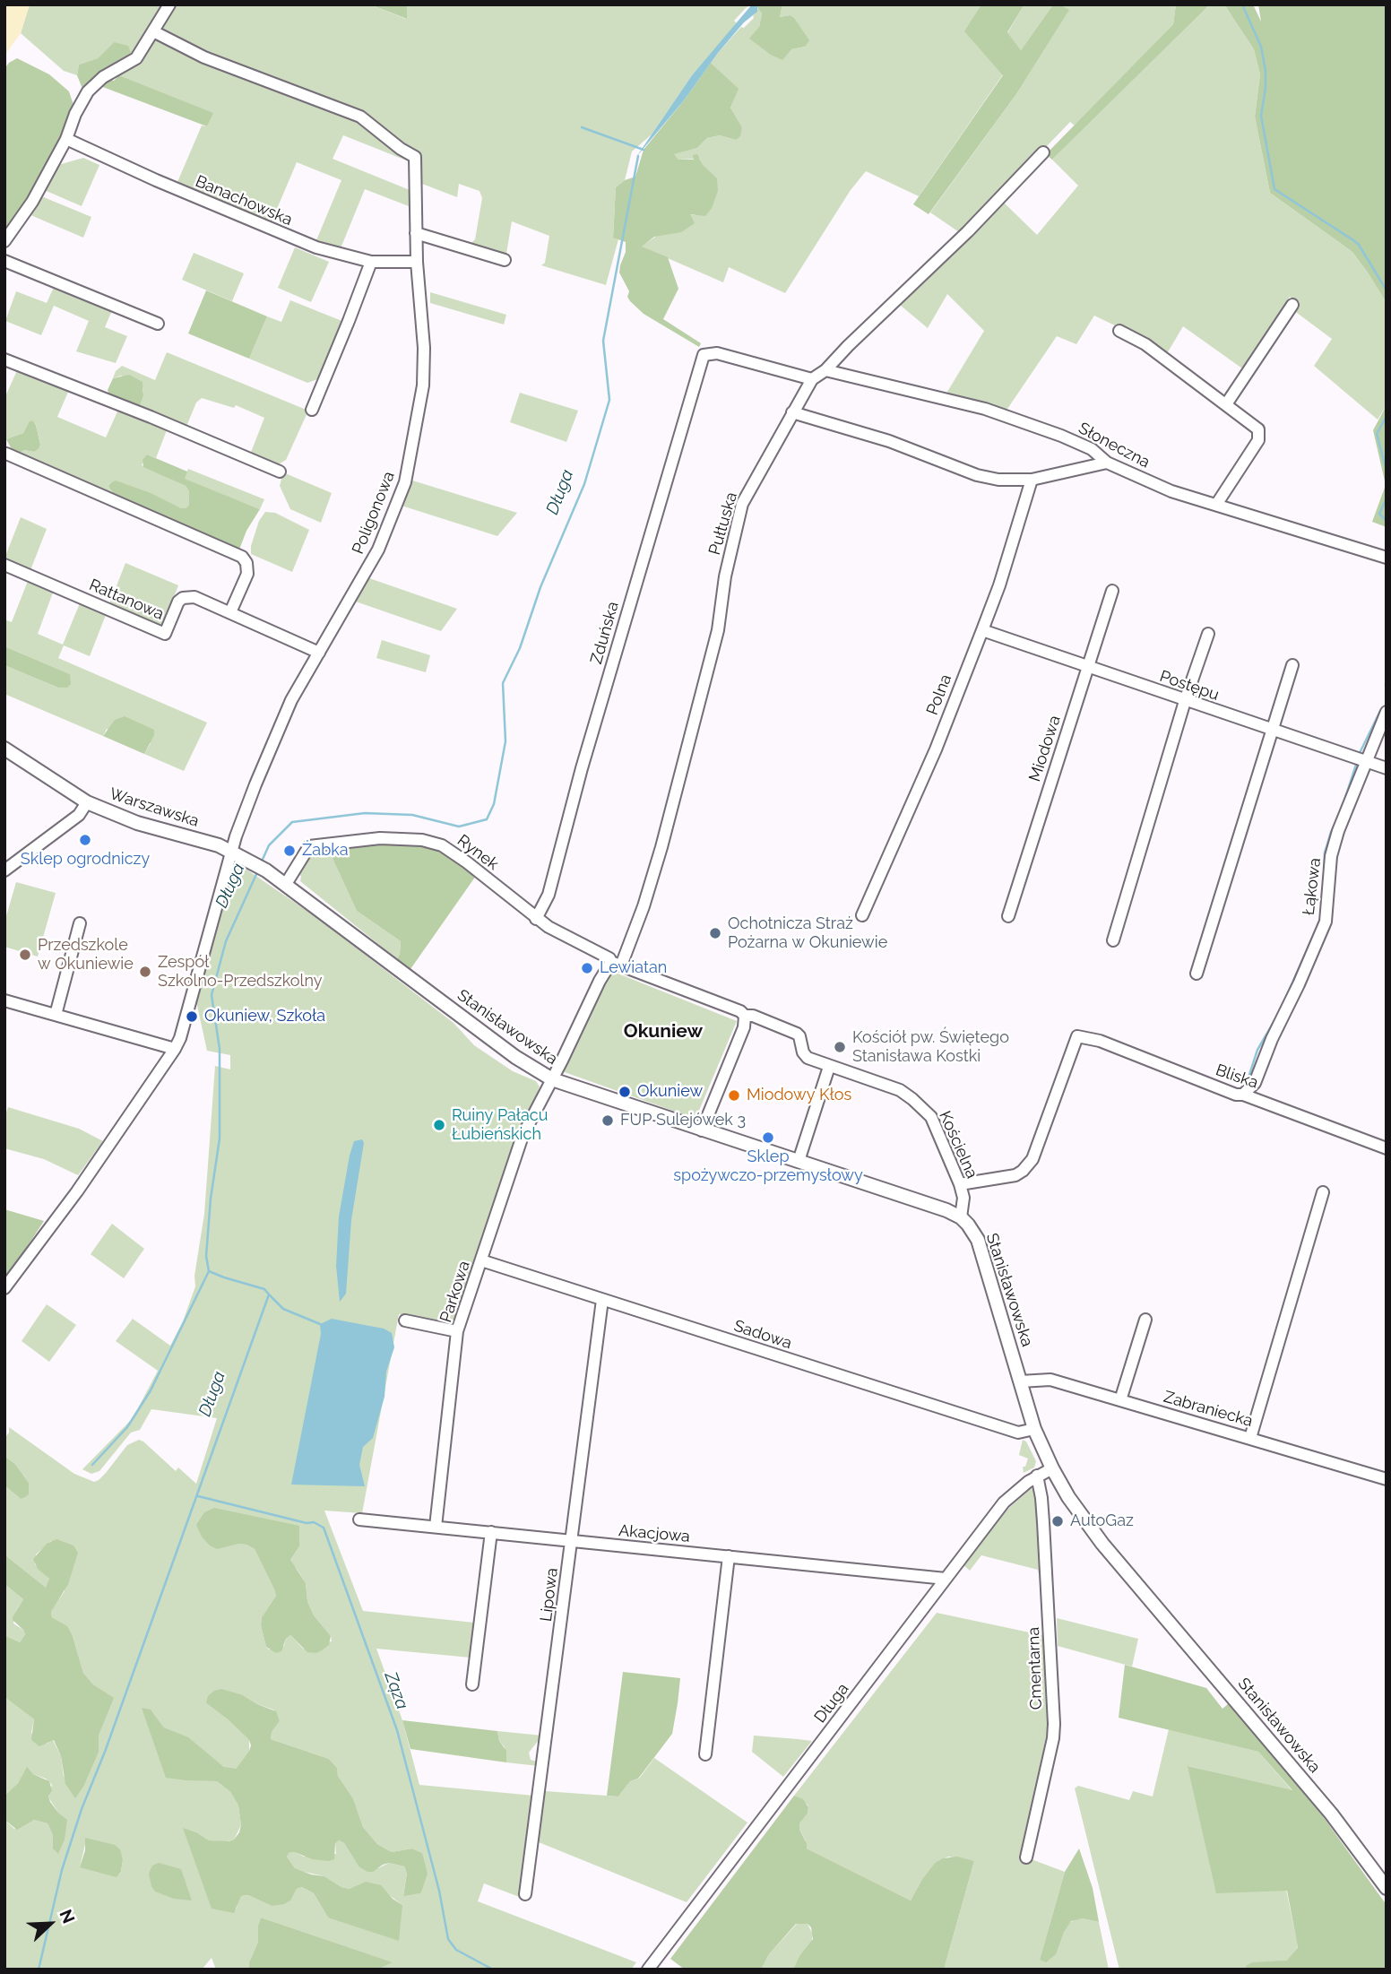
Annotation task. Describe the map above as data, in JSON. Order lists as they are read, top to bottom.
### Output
{
  "streets": {
    "main road": ["Warszawska", "Stanisławowska"],
    "street": [
      "Banachowska",
      "Słoneczna",
      "Poligonowa",
      "Pułtuska",
      "Rattanowa",
      "Zduńska",
      "Postępu",
      "Polna",
      "Miodowa",
      "Rynek",
      "Łąkowa",
      "Bliska",
      "Kościelna",
      "Parkowa",
      "Sadowa",
      "Zabraniecka",
      "Akacjowa",
      "Lipowa",
      "Cmentarna",
      "Długa"
    ]
  },
  "crossings": [
    ["Banachowska", "Poligonowa"],
    ["Słoneczna", "Pułtuska"],
    ["Poligonowa", "Rattanowa"],
    ["Poligonowa", "Warszawska"],
    ["Pułtuska", "Zduńska"],
    ["Pułtuska", "Rynek"],
    ["Zduńska", "Rynek"],
    ["Postępu", "Polna"],
    ["Postępu", "Miodowa"],
    ["Postępu", "Łąkowa"],
    ["Warszawska", "Stanisławowska"],
    ["Rynek", "Stanisławowska"],
    ["Rynek", "Kościelna"],
    ["Łąkowa", "Bliska"],
    ["Stanisławowska", "Kościelna"],
    ["Stanisławowska", "Parkowa"],
    ["Stanisławowska", "Sadowa"],
    ["Stanisławowska", "Zabraniecka"],
    ["Stanisławowska", "Długa"],
    ["Bliska", "Kościelna"],
    ["Parkowa", "Sadowa"],
    ["Parkowa", "Akacjowa"],
    ["Sadowa", "Lipowa"],
    ["Akacjowa", "Lipowa"],
    ["Akacjowa", "Długa"],
    ["Cmentarna", "Długa"]
  ],
  "districts": ["Okuniew"],
  "water": ["Długa", "Ząza"],
  "places": [
    "Sklep ogrodniczy",
    "Żabka",
    "Ochotnicza Straż Pożarna w Okuniewie",
    "Przedszkole w Okuniewie",
    "Lewiatan",
    "Zespół Szkolno-Przedszkolny",
    "Okuniew, Szkoła",
    "Kościół pw. Świętego Stanisława Kostki",
    "Okuniew",
    "Miodowy Kłos",
    "FUP Sulejówek 3",
    "Ruiny Pałacu Łubieńskich",
    "Sklep spożywczo-przemysłowy",
    "AutoGaz"
  ],
  "north": "top right"
}
